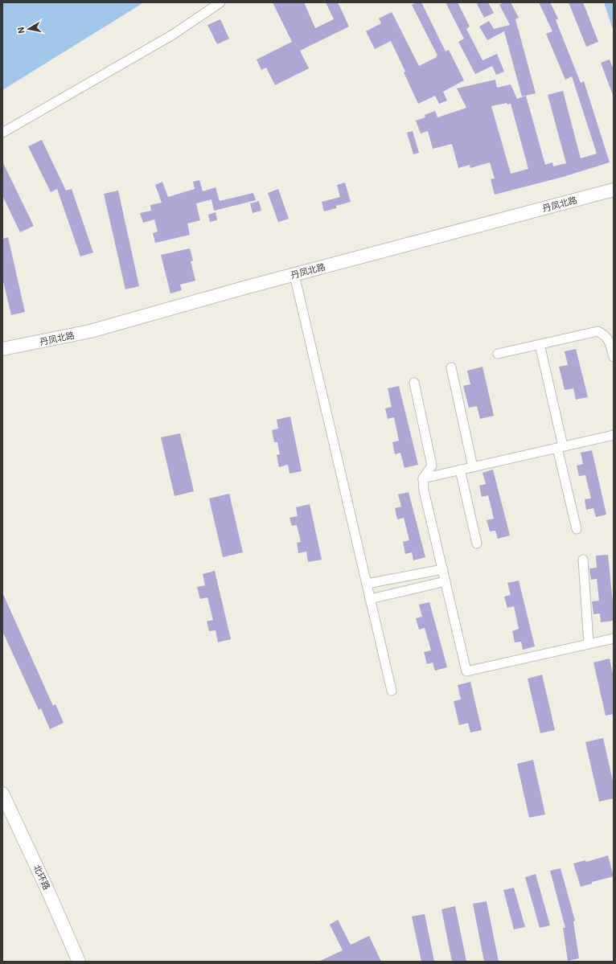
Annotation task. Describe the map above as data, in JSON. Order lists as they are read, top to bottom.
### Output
{
  "streets": {
    "main road": ["丹凤北路", "北环路"]
  },
  "north": "left"
}
